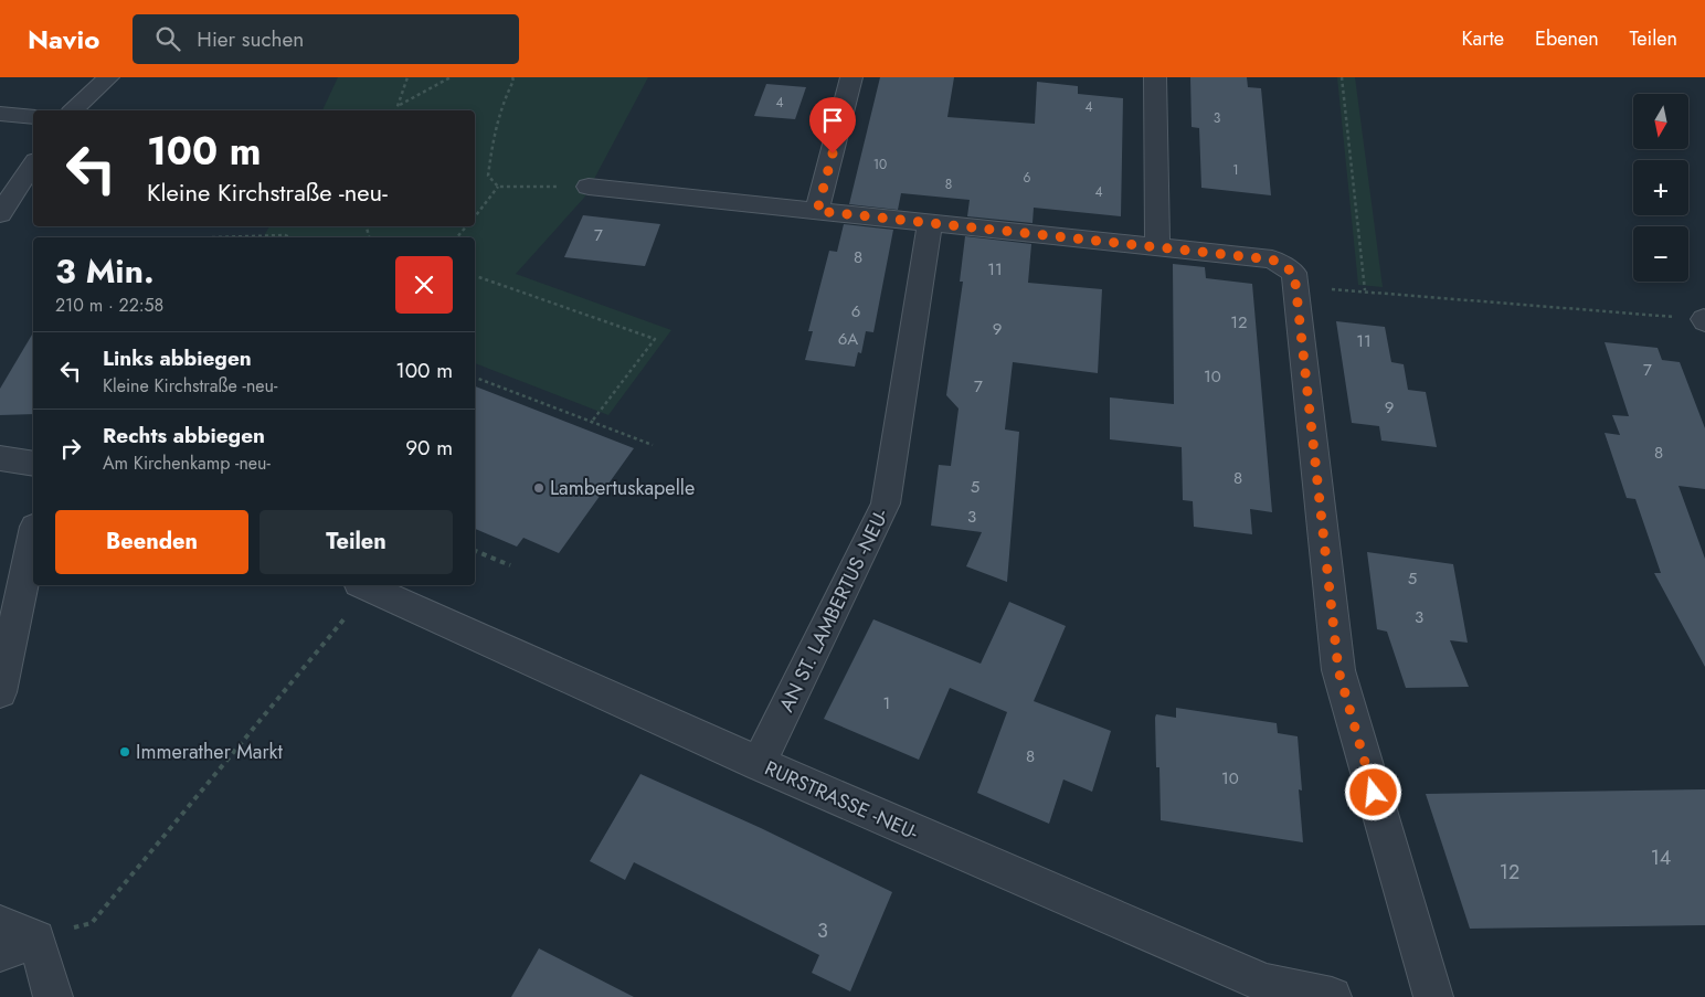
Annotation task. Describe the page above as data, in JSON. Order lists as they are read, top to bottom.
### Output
{
  "streets": {
    "street": ["AN ST. LAMBERTUS -NEU-", "RURSTRASSE -NEU-"]
  },
  "crossings": [
    ["AN ST. LAMBERTUS -NEU-", "RURSTRASSE -NEU-"]
  ],
  "places": ["Lambertuskapelle", "Immerather Markt"],
  "house_numbers": [
    "4",
    "4",
    "3",
    "10",
    "1",
    "6",
    "8",
    "4",
    "7",
    "8",
    "11",
    "6",
    "12",
    "9",
    "6A",
    "11",
    "7",
    "10",
    "7",
    "9",
    "8",
    "8",
    "5",
    "3",
    "5",
    "3",
    "1",
    "8",
    "10",
    "14",
    "12",
    "3"
  ],
  "north": "bottom",
  "page": {
    "header": "Navio",
    "search": "Hier suchen",
    "nav": ["Karte", "Ebenen", "Teilen"],
    "map_buttons": ["+", "−"],
    "turn": ["100 m", "Kleine Kirchstraße -neu-"],
    "heading": ["3 Min.", "210 m · 22:58"],
    "list": [
      {
        "name": "Links abbiegen",
        "note": "Kleine Kirchstraße -neu-",
        "value": "100 m"
      },
      {
        "name": "Rechts abbiegen",
        "note": "Am Kirchenkamp -neu-",
        "value": "90 m"
      }
    ],
    "buttons": ["Beenden", "Teilen"]
  }
}
